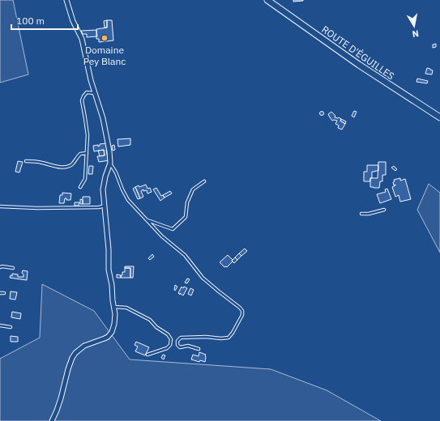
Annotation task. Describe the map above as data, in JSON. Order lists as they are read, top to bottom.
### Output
{
  "streets": {
    "street": ["ROUTE D'ÉGUILLES"]
  },
  "places": ["Domaine Pey Blanc"],
  "scale_bar": "100 m",
  "north": "bottom"
}
